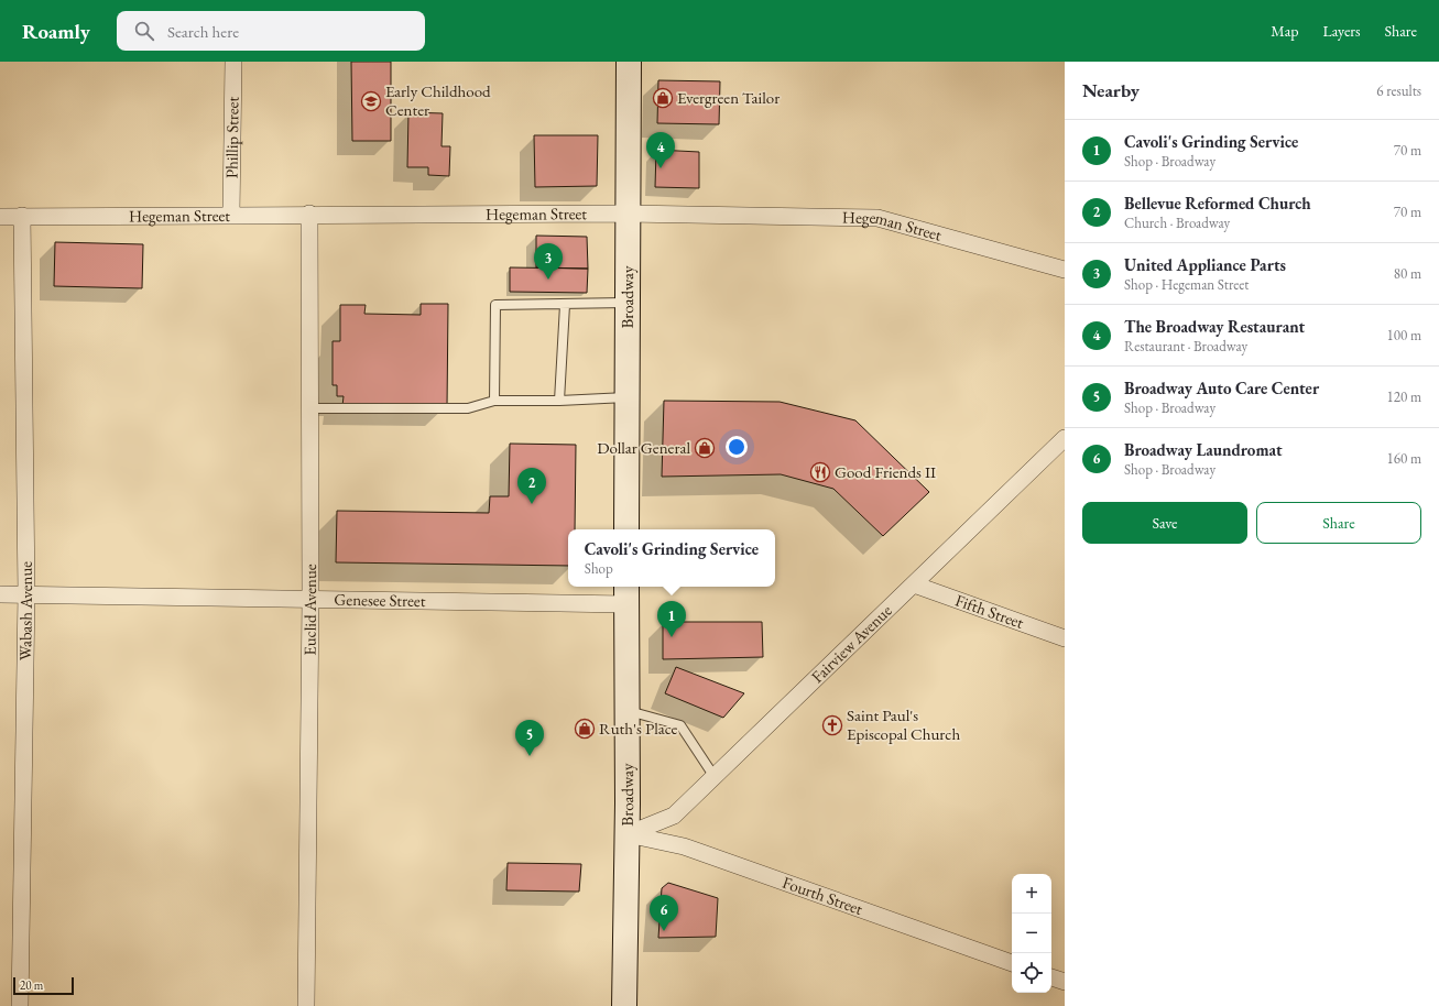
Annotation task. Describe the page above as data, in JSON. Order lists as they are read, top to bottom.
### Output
{
  "streets": {
    "main road": ["Broadway"],
    "street": [
      "Phillip Street",
      "Hegeman Street",
      "Genesee Street",
      "Euclid Avenue",
      "Wabash Avenue",
      "Fifth Street",
      "Fairview Avenue",
      "Fourth Street"
    ]
  },
  "crossings": [
    ["Phillip Street", "Hegeman Street"],
    ["Hegeman Street", "Broadway"],
    ["Hegeman Street", "Euclid Avenue"],
    ["Hegeman Street", "Wabash Avenue"],
    ["Broadway", "Genesee Street"],
    ["Broadway", "Fairview Avenue"],
    ["Broadway", "Fourth Street"],
    ["Genesee Street", "Euclid Avenue"],
    ["Genesee Street", "Wabash Avenue"],
    ["Fifth Street", "Fairview Avenue"],
    ["Fairview Avenue", "Fourth Street"]
  ],
  "places": {
    "shop": ["Evergreen Tailor", "Dollar General", "Ruth's Place"],
    "school or university": ["Early Childhood Center"],
    "restaurant": ["Good Friends II"],
    "church": ["Saint Paul's Episcopal Church"]
  },
  "scale_bar": "20 m",
  "page": {
    "header": "Roamly",
    "search": "Search here",
    "nav": ["Map", "Layers", "Share"],
    "heading": ["Nearby", "6 results"],
    "list": [
      {
        "mark": "1",
        "name": "Cavoli's Grinding Service",
        "note": "Shop · Broadway",
        "value": "70 m"
      },
      {
        "mark": "2",
        "name": "Bellevue Reformed Church",
        "note": "Church · Broadway",
        "value": "70 m"
      },
      {
        "mark": "3",
        "name": "United Appliance Parts",
        "note": "Shop · Hegeman Street",
        "value": "80 m"
      },
      {
        "mark": "4",
        "name": "The Broadway Restaurant",
        "note": "Restaurant · Broadway",
        "value": "100 m"
      },
      {
        "mark": "5",
        "name": "Broadway Auto Care Center",
        "note": "Shop · Broadway",
        "value": "120 m"
      },
      {
        "mark": "6",
        "name": "Broadway Laundromat",
        "note": "Shop · Broadway",
        "value": "160 m"
      }
    ],
    "pins": [
      "4",
      "3",
      "2",
      "1",
      "5",
      "6"
    ],
    "buttons": ["Save", "Share"],
    "popup": ["Cavoli's Grinding Service", "Shop"],
    "map_buttons": ["+", "−"],
    "scale": "20 m"
  }
}
